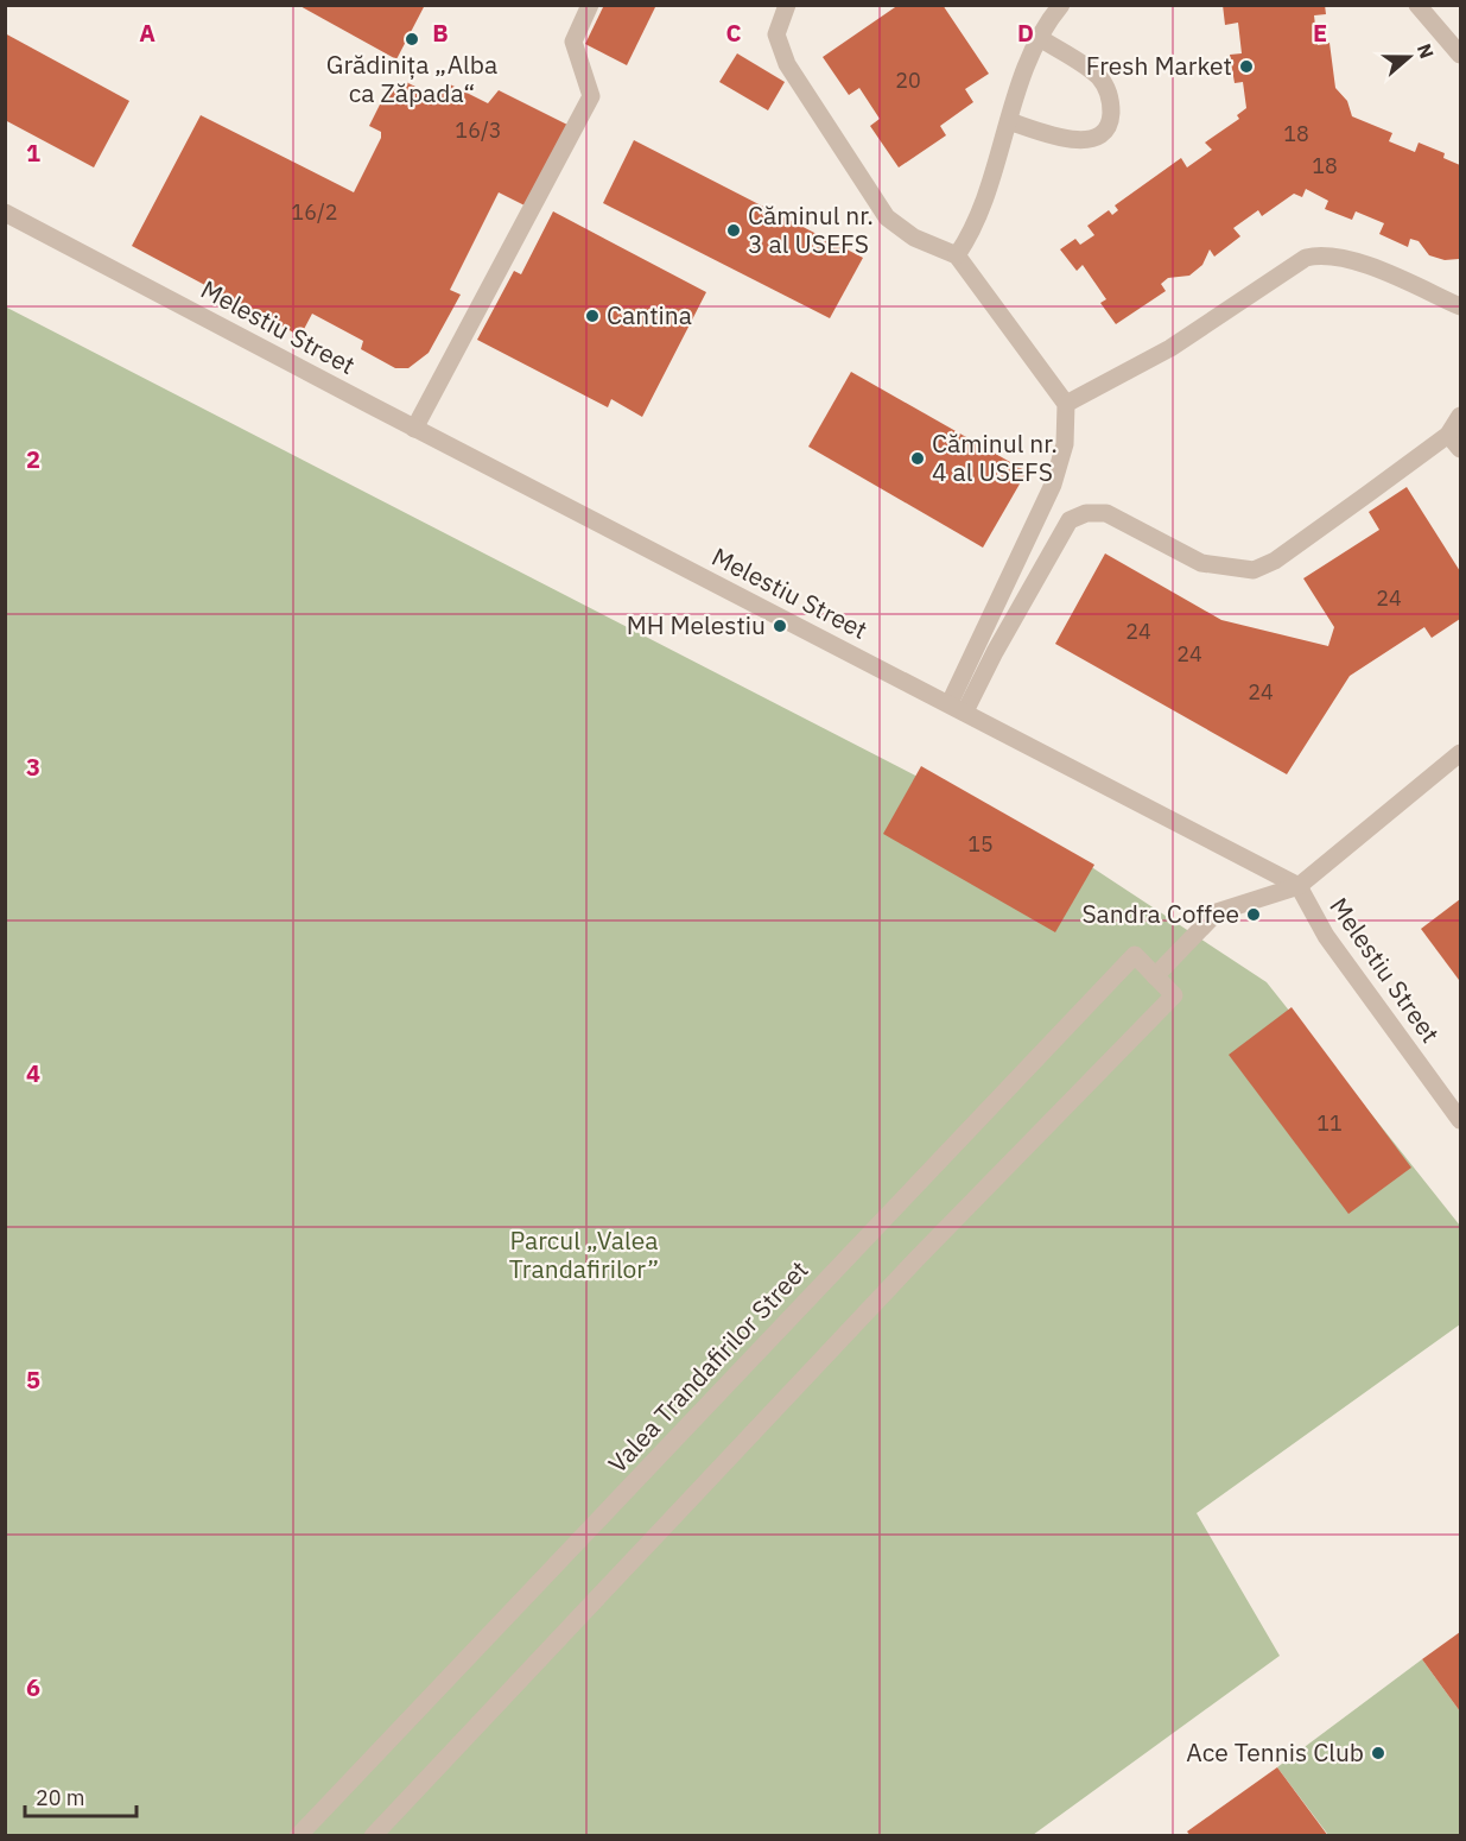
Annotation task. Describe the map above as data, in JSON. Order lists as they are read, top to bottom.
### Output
{
  "streets": {
    "street": ["Melestiu Street", "Valea Trandafirilor Street"]
  },
  "parks": ["Parcul „Valea Trandafirilor”"],
  "places": [
    "Grădinița „Alba ca Zăpada“",
    "Fresh Market",
    "Căminul nr. 3 al USEFS",
    "Cantina",
    "Căminul nr. 4 al USEFS",
    "MH Melestiu",
    "Sandra Coffee",
    "Ace Tennis Club"
  ],
  "house_numbers": [
    "20",
    "16/3",
    "18",
    "18",
    "16/2",
    "24",
    "24",
    "24",
    "24",
    "15",
    "11"
  ],
  "scale_bar": "20 m",
  "north": "right",
  "grid": {
    "columns": [
      "A",
      "B",
      "C",
      "D",
      "E"
    ],
    "rows": [
      "1",
      "2",
      "3",
      "4",
      "5",
      "6"
    ]
  }
}
